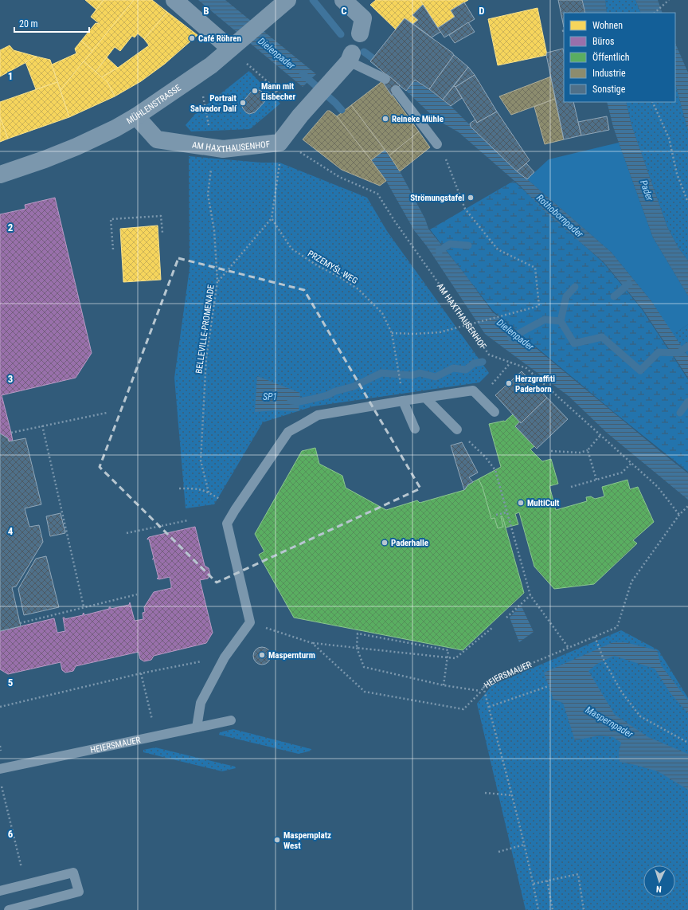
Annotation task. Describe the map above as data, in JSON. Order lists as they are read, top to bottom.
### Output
{
  "streets": {
    "street": ["MÜHLENSTRASSE", "AM HAXTHAUSENHOF"],
    "lane": ["HEIERSMAUER"],
    "path": ["PRZEMYŚL-WEG", "BELLEVILLE-PROMENADE"]
  },
  "crossings": [
    ["MÜHLENSTRASSE", "AM HAXTHAUSENHOF"],
    ["MÜHLENSTRASSE", "BELLEVILLE-PROMENADE"],
    ["AM HAXTHAUSENHOF", "BELLEVILLE-PROMENADE"],
    ["AM HAXTHAUSENHOF", "HEIERSMAUER"]
  ],
  "water": [
    "Dielenpader",
    "Pader",
    "Rothobornpader",
    "SP1",
    "Maspernpader"
  ],
  "places": [
    "Café Röhren",
    "Mann mit Eisbecher",
    "Portrait Salvador Dalí",
    "Reineke Mühle",
    "Strömungstafel",
    "Herzgraffiti Paderborn",
    "MultiCult",
    "Paderhalle",
    "Maspernturm",
    "Maspernplatz West"
  ],
  "legend": [
    "Wohnen",
    "Büros",
    "Öffentlich",
    "Industrie",
    "Sonstige"
  ],
  "scale_bar": "20 m",
  "north": "bottom",
  "grid": {
    "columns": ["B", "C", "D"],
    "rows": [
      "1",
      "2",
      "3",
      "4",
      "5",
      "6"
    ]
  }
}
